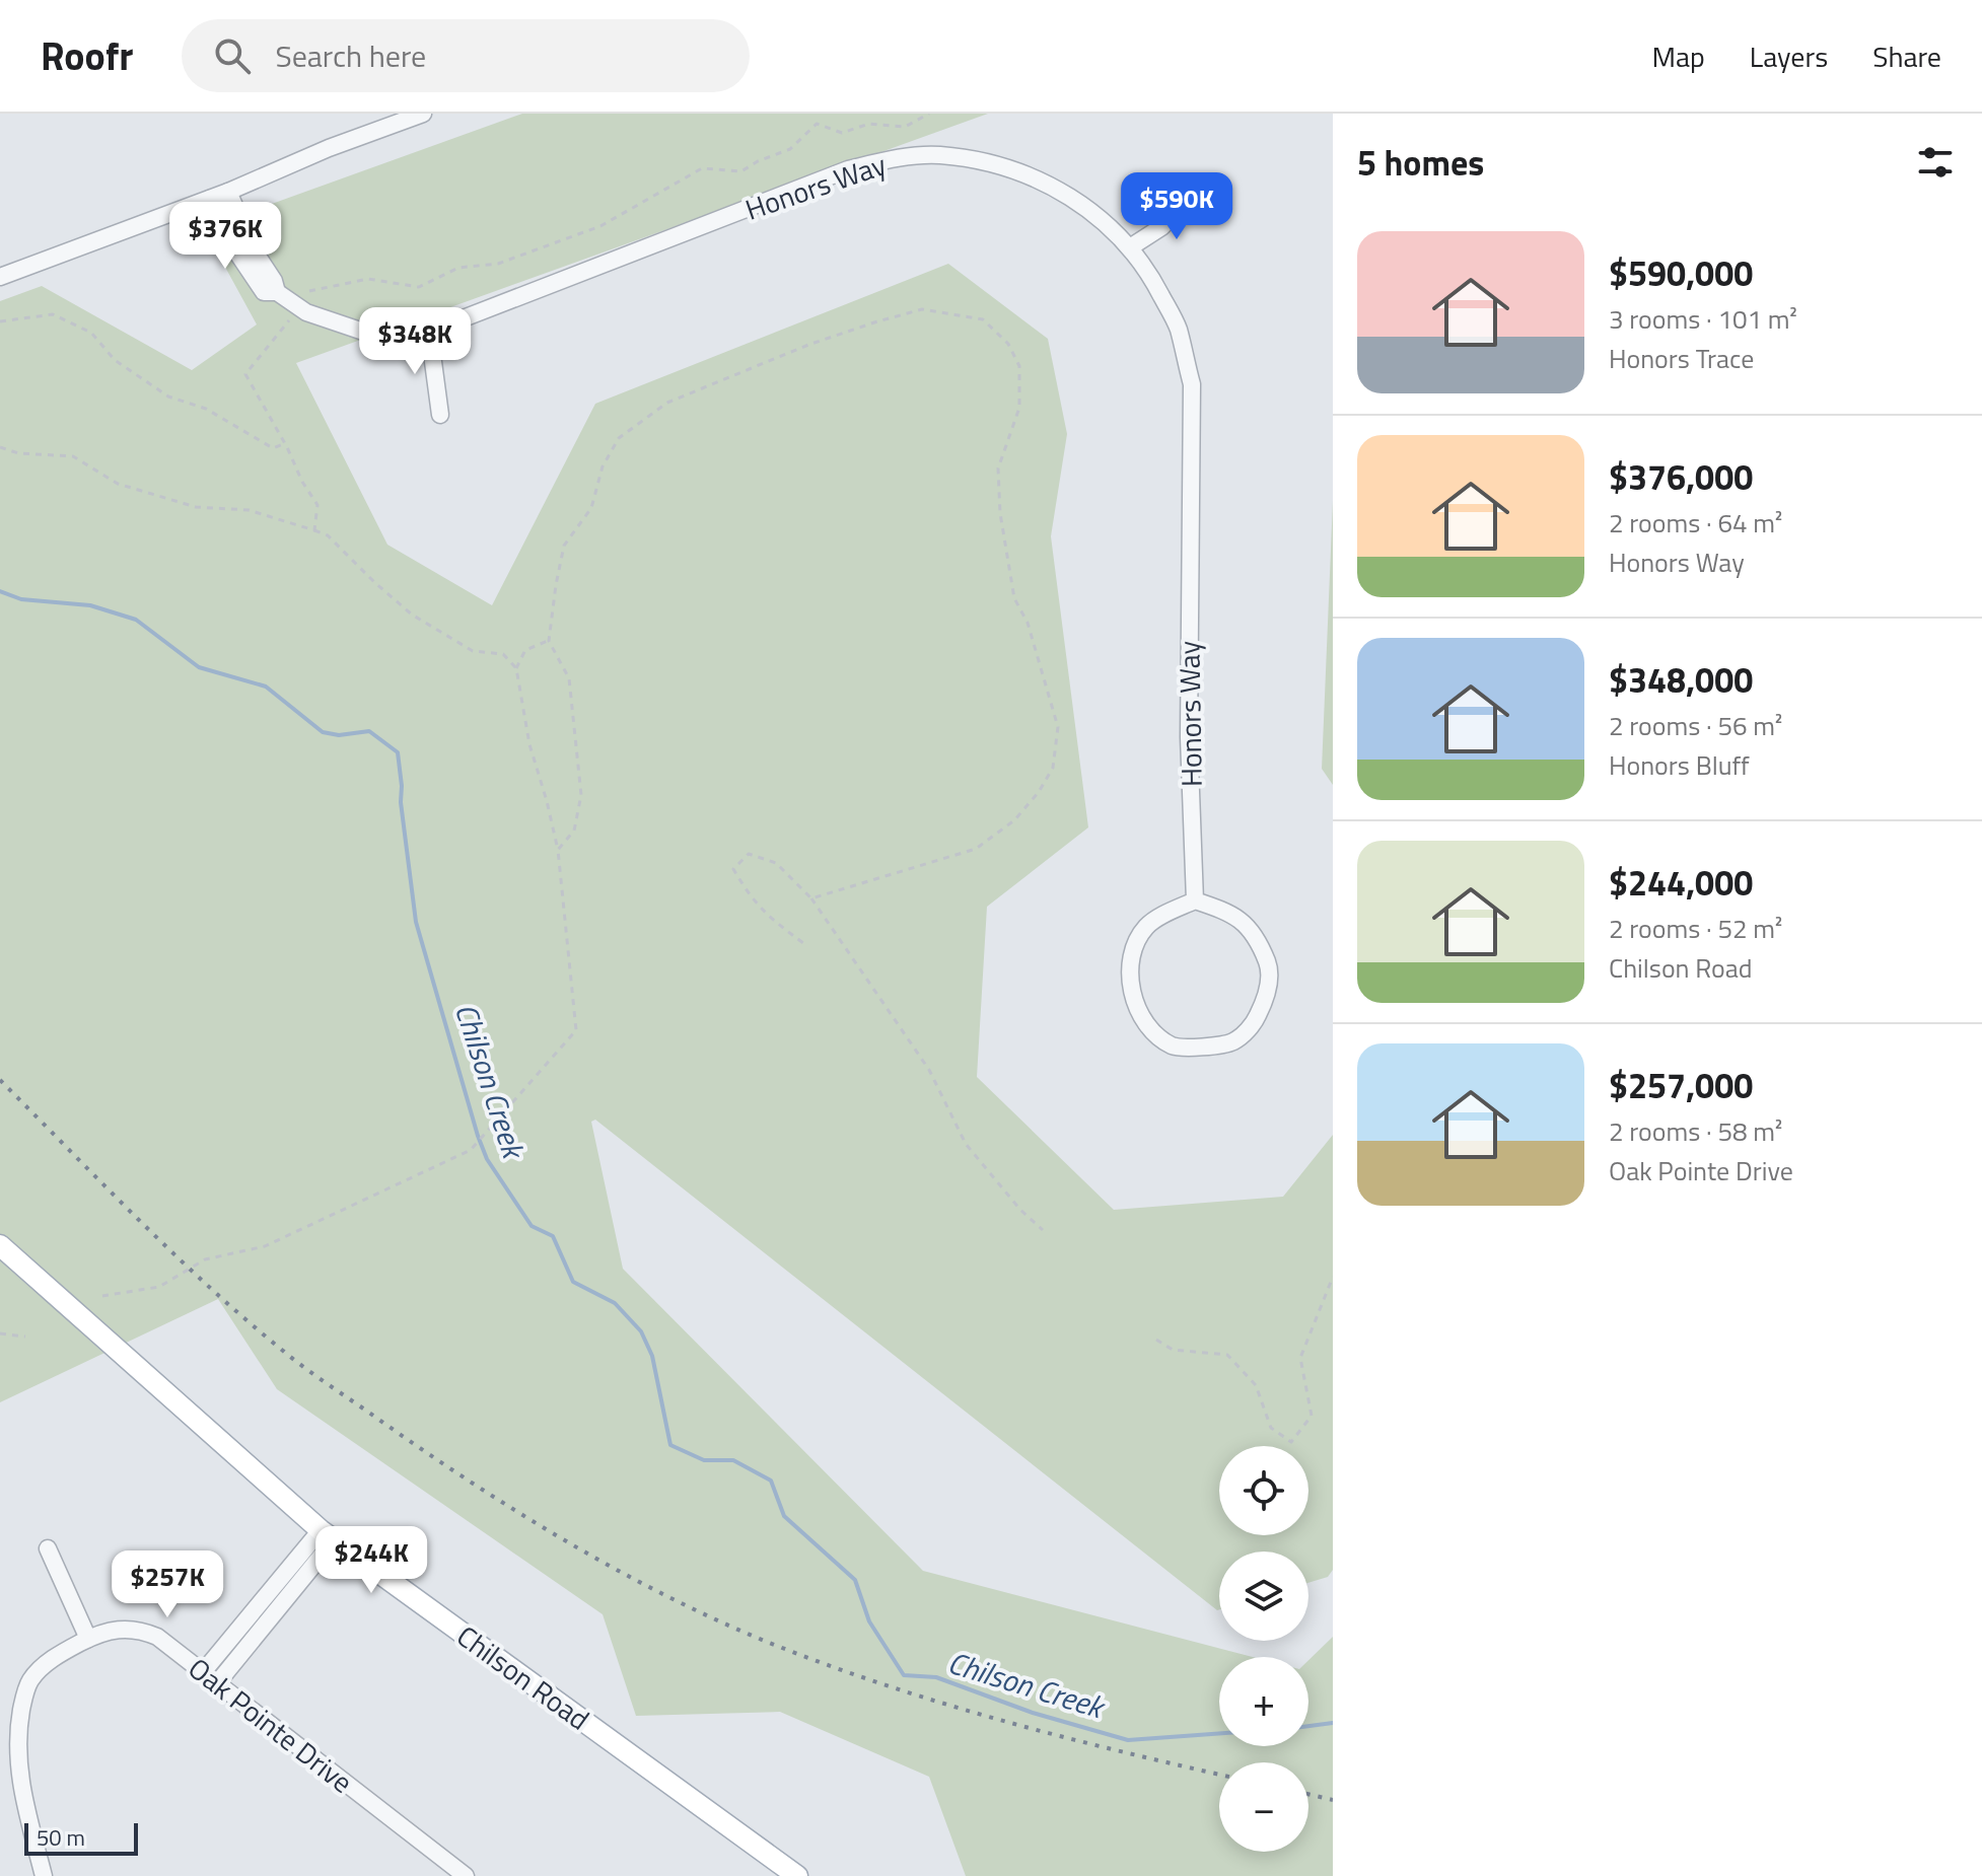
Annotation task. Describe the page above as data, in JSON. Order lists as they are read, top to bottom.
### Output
{
  "streets": {
    "main road": ["Chilson Road"],
    "street": ["Honors Way", "Oak Pointe Drive"]
  },
  "water": ["Chilson Creek"],
  "scale_bar": "50 m",
  "page": {
    "header": "Roofr",
    "search": "Search here",
    "nav": ["Map", "Layers", "Share"],
    "heading": "5 homes",
    "price": [
      "$590K",
      "$376K",
      "$348K",
      "$244K",
      "$257K"
    ],
    "list": [
      {
        "name": "$590,000",
        "note": "3 rooms · 101 m² · Honors Trace"
      },
      {
        "name": "$376,000",
        "note": "2 rooms · 64 m² · Honors Way"
      },
      {
        "name": "$348,000",
        "note": "2 rooms · 56 m² · Honors Bluff"
      },
      {
        "name": "$244,000",
        "note": "2 rooms · 52 m² · Chilson Road"
      },
      {
        "name": "$257,000",
        "note": "2 rooms · 58 m² · Oak Pointe Drive"
      }
    ],
    "map_buttons": ["+", "−"],
    "scale": "50 m"
  }
}
